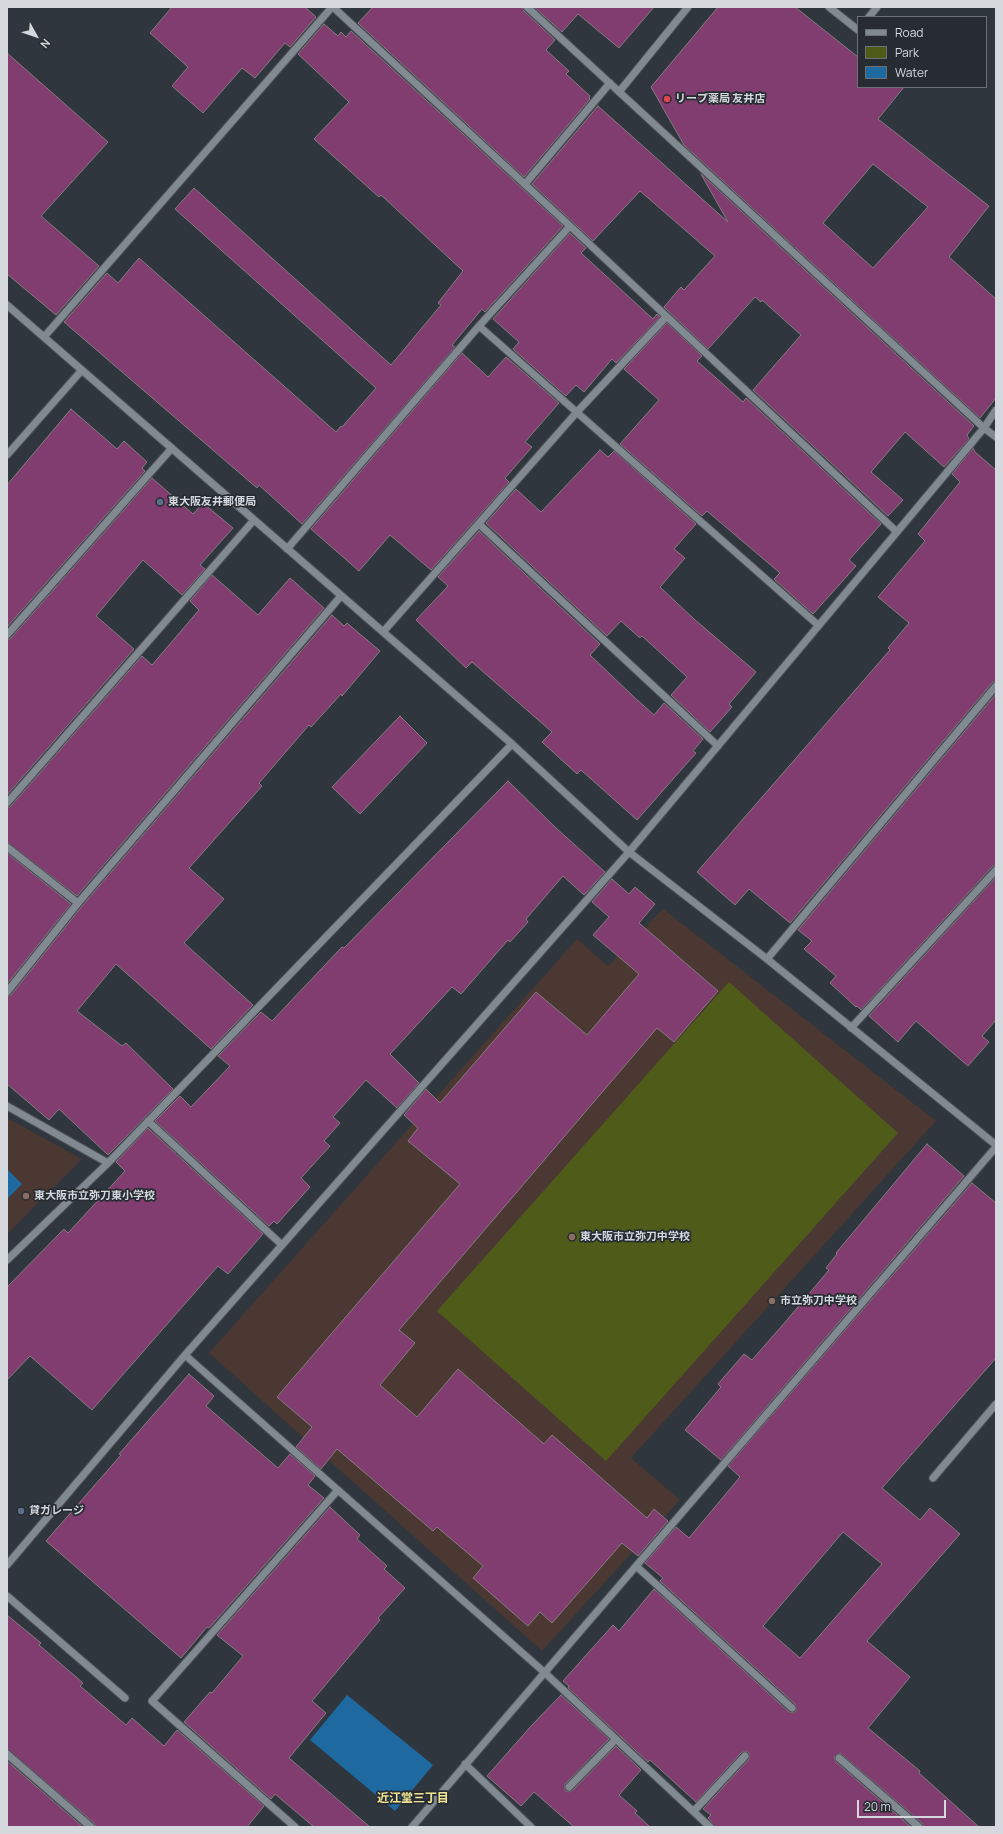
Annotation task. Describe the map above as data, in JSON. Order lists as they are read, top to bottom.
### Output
{
  "districts": ["近江堂三丁目"],
  "places": [
    "リープ薬局 友井店",
    "東大阪友井郵便局",
    "東大阪市立弥刀東小学校",
    "東大阪市立弥刀中学校",
    "市立弥刀中学校",
    "貸ガレージ"
  ],
  "legend": ["Road", "Park", "Water"],
  "scale_bar": "20 m",
  "north": "bottom right"
}
